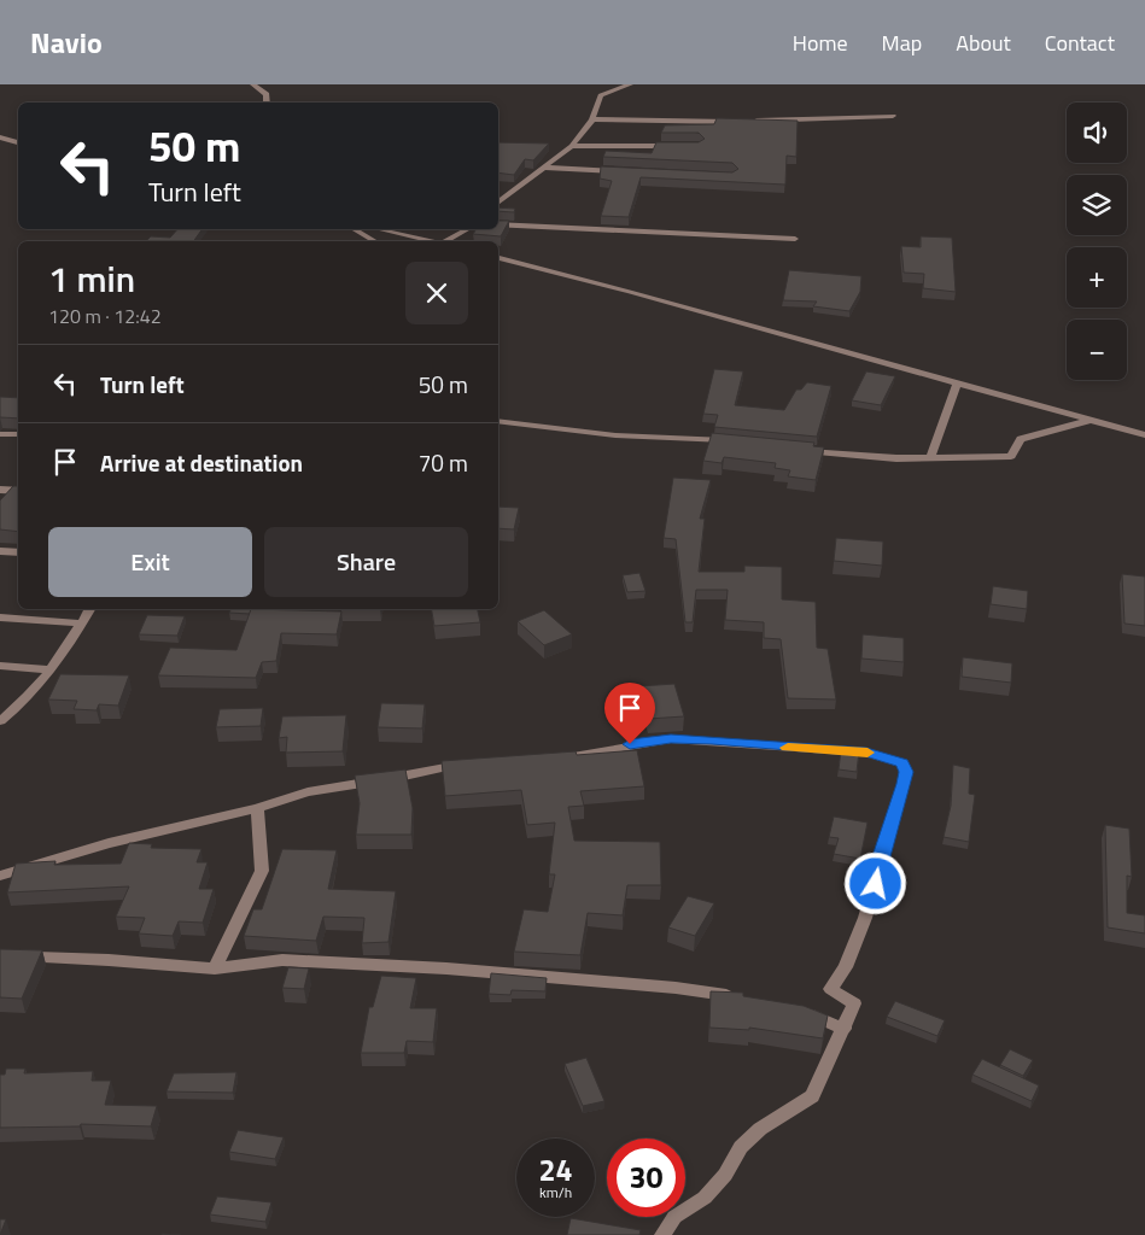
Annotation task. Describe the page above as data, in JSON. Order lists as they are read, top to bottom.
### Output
{
  "page": {
    "header": "Navio",
    "nav": [
      "Home",
      "Map",
      "About",
      "Contact"
    ],
    "map_buttons": ["+", "−"],
    "turn": ["50 m", "Turn left"],
    "heading": ["1 min", "120 m · 12:42"],
    "list": [
      {
        "name": "Turn left",
        "value": "50 m"
      },
      {
        "name": "Arrive at destination",
        "value": "70 m"
      }
    ],
    "buttons": ["Exit", "Share"],
    "speed": "24 km/h",
    "limit": "30"
  }
}
